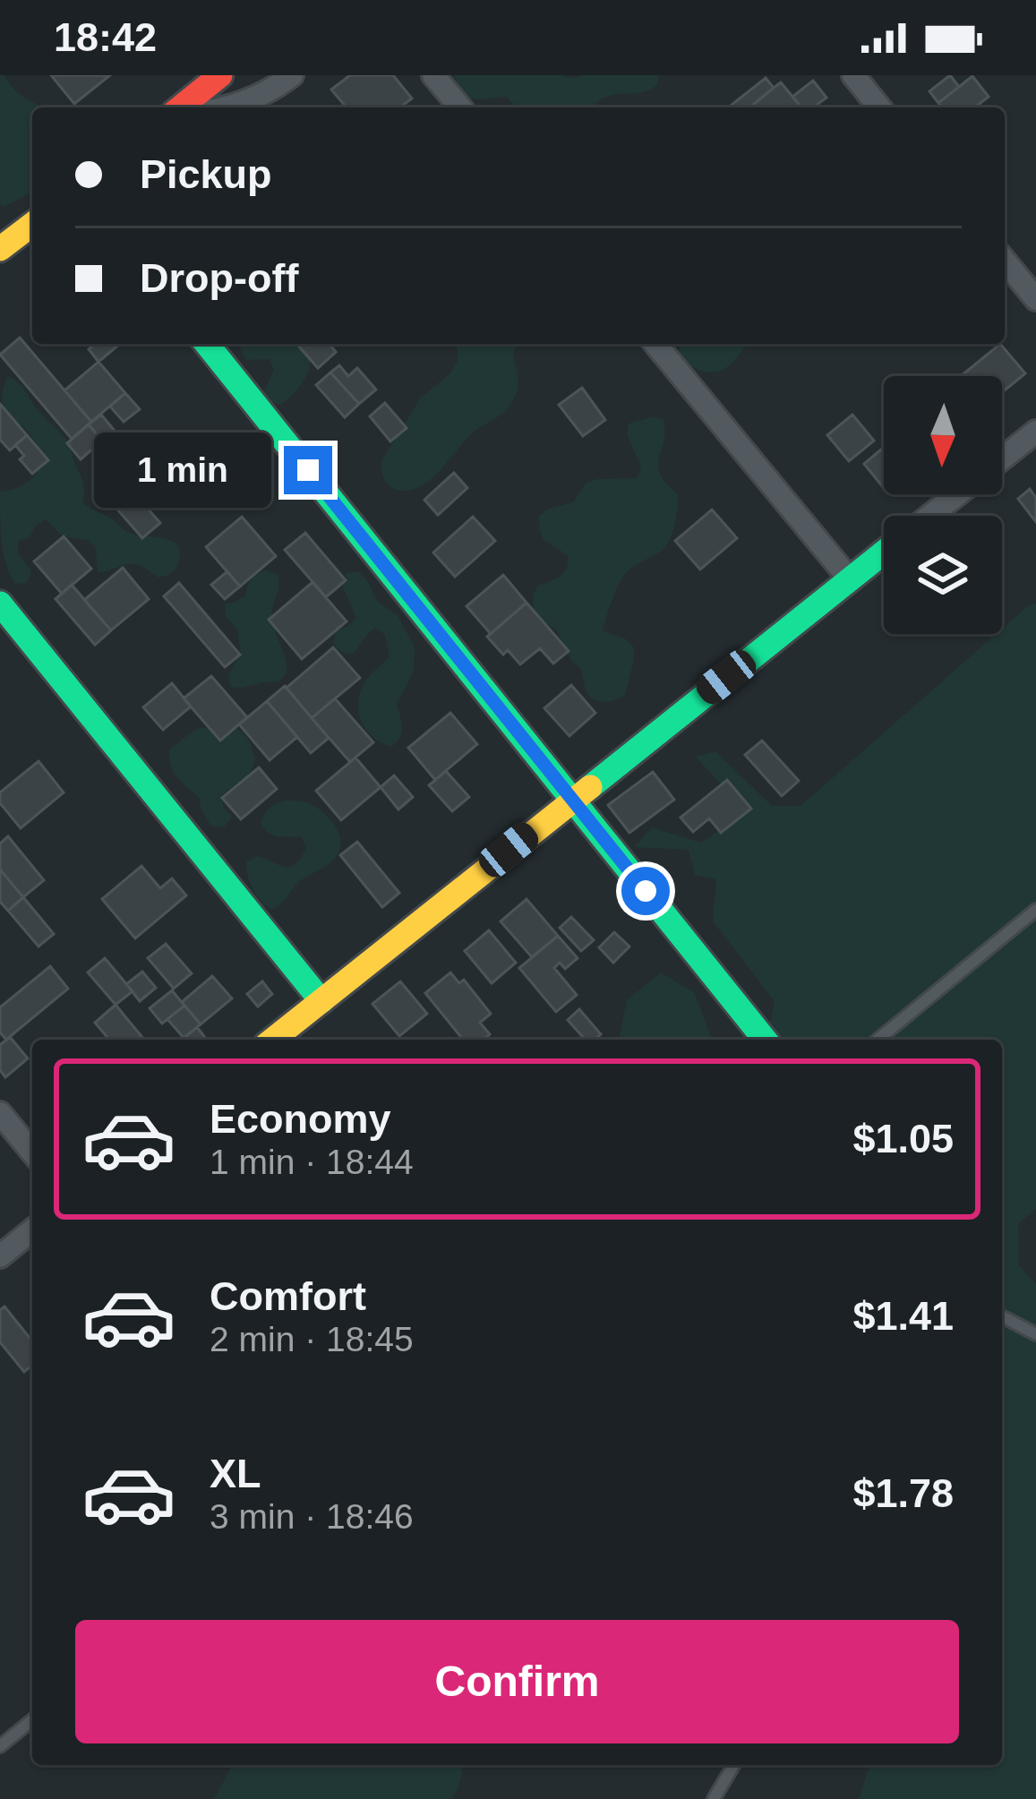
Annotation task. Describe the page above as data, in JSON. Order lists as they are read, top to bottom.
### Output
{
  "north": "bottom",
  "page": {
    "status": "18:42",
    "banner": ["Pickup", "Drop-off"],
    "bubble": "1 min",
    "list": [
      {
        "name": "Economy",
        "note": "1 min · 18:44",
        "value": "$1.05"
      },
      {
        "name": "Comfort",
        "note": "2 min · 18:45",
        "value": "$1.41"
      },
      {
        "name": "XL",
        "note": "3 min · 18:46",
        "value": "$1.78"
      }
    ],
    "buttons": "Confirm"
  }
}
